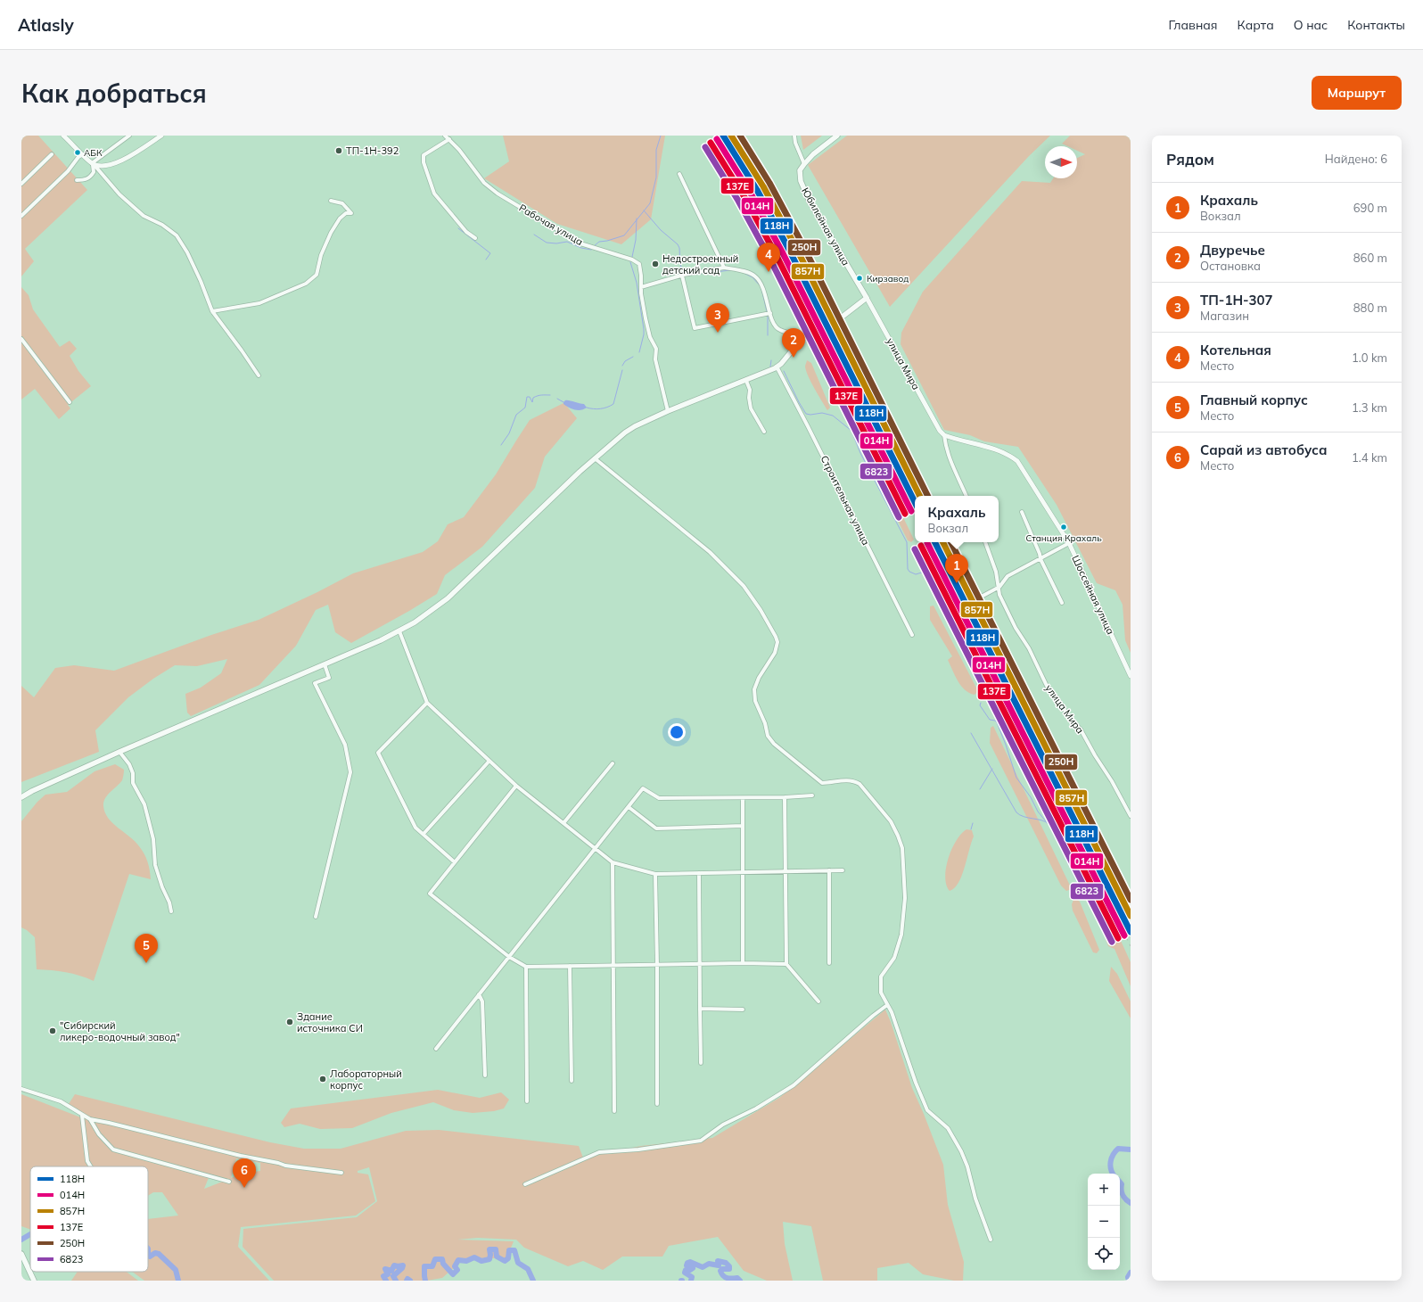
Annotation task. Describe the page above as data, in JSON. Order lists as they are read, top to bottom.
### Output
{
  "streets": {
    "main road": ["Юбилейная улица"],
    "street": [
      "Рабочая улица",
      "улица Мира",
      "Строительная улица",
      "Шоссейная улица"
    ]
  },
  "crossings": [
    ["Юбилейная улица", "улица Мира"],
    ["улица Мира", "Шоссейная улица"]
  ],
  "places": [
    "ТП-1Н-392",
    "АБК",
    "Недостроенный детский сад",
    "Кирзавод",
    "Станция Крахаль",
    "Здание источника СИ",
    "\"Сибирский ликеро-водочный завод\"",
    "Лабораторный корпус"
  ],
  "lines": [
    "transit line 118Н",
    "transit line 857Н",
    "transit line 250Н",
    "transit line 014Н",
    "transit line 137Е",
    "transit line 6823"
  ],
  "legend": [
    "118Н",
    "014Н",
    "857Н",
    "137Е",
    "250Н",
    "6823"
  ],
  "north": "right",
  "page": {
    "header": "Atlasly",
    "nav": [
      "Главная",
      "Карта",
      "О нас",
      "Контакты"
    ],
    "buttons": "Маршрут",
    "title": "Как добраться",
    "heading": ["Рядом", "Найдено: 6"],
    "list": [
      {
        "mark": "1",
        "name": "Крахаль",
        "note": "Вокзал",
        "value": "690 m"
      },
      {
        "mark": "2",
        "name": "Двуречье",
        "note": "Остановка",
        "value": "860 m"
      },
      {
        "mark": "3",
        "name": "ТП-1Н-307",
        "note": "Магазин",
        "value": "880 m"
      },
      {
        "mark": "4",
        "name": "Котельная",
        "note": "Место",
        "value": "1.0 km"
      },
      {
        "mark": "5",
        "name": "Главный корпус",
        "note": "Место",
        "value": "1.3 km"
      },
      {
        "mark": "6",
        "name": "Сарай из автобуса",
        "note": "Место",
        "value": "1.4 km"
      }
    ],
    "pins": [
      "4",
      "3",
      "2",
      "1",
      "5",
      "6"
    ],
    "popup": ["Крахаль", "Вокзал"],
    "map_buttons": ["+", "−"]
  }
}
